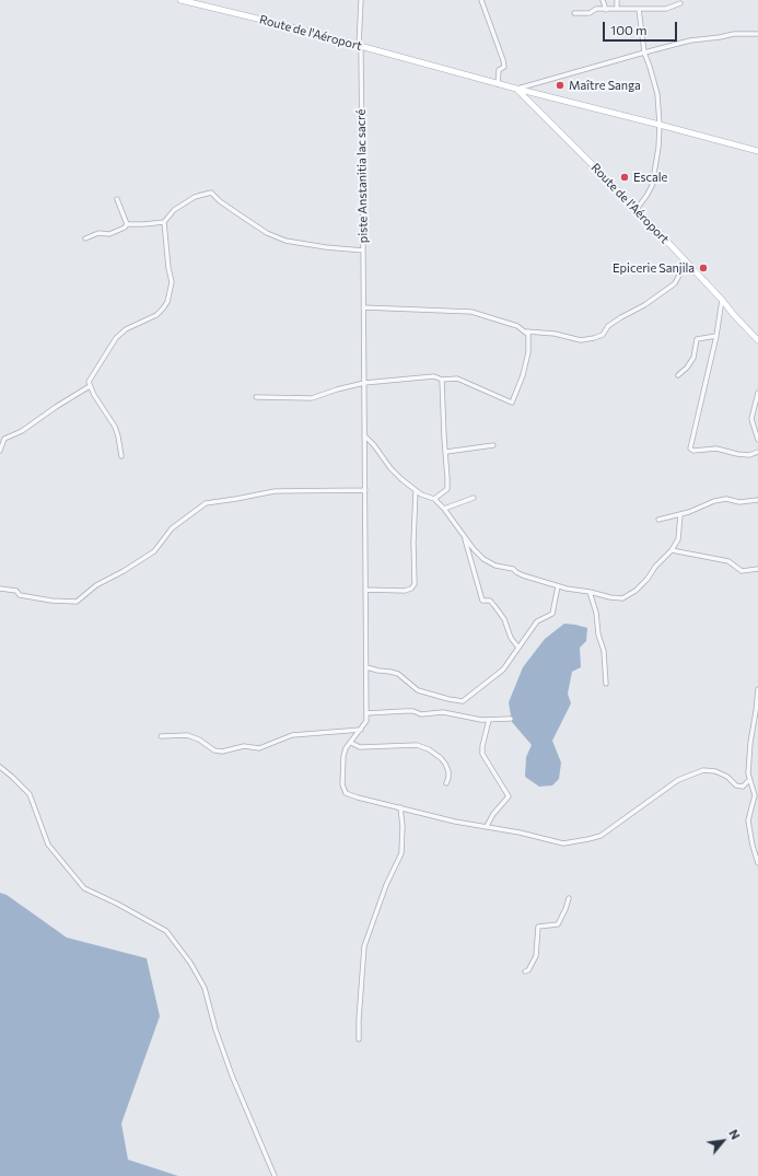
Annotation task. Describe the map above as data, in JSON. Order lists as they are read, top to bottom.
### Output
{
  "streets": {
    "main road": ["Route de l'Aéroport"],
    "street": ["piste Anstanitia lac sacré"]
  },
  "crossings": [
    ["Route de l'Aéroport", "piste Anstanitia lac sacré"]
  ],
  "places": ["Maître Sanga", "Escale", "Epicerie Sanjila"],
  "scale_bar": "100 m",
  "north": "top right"
}
